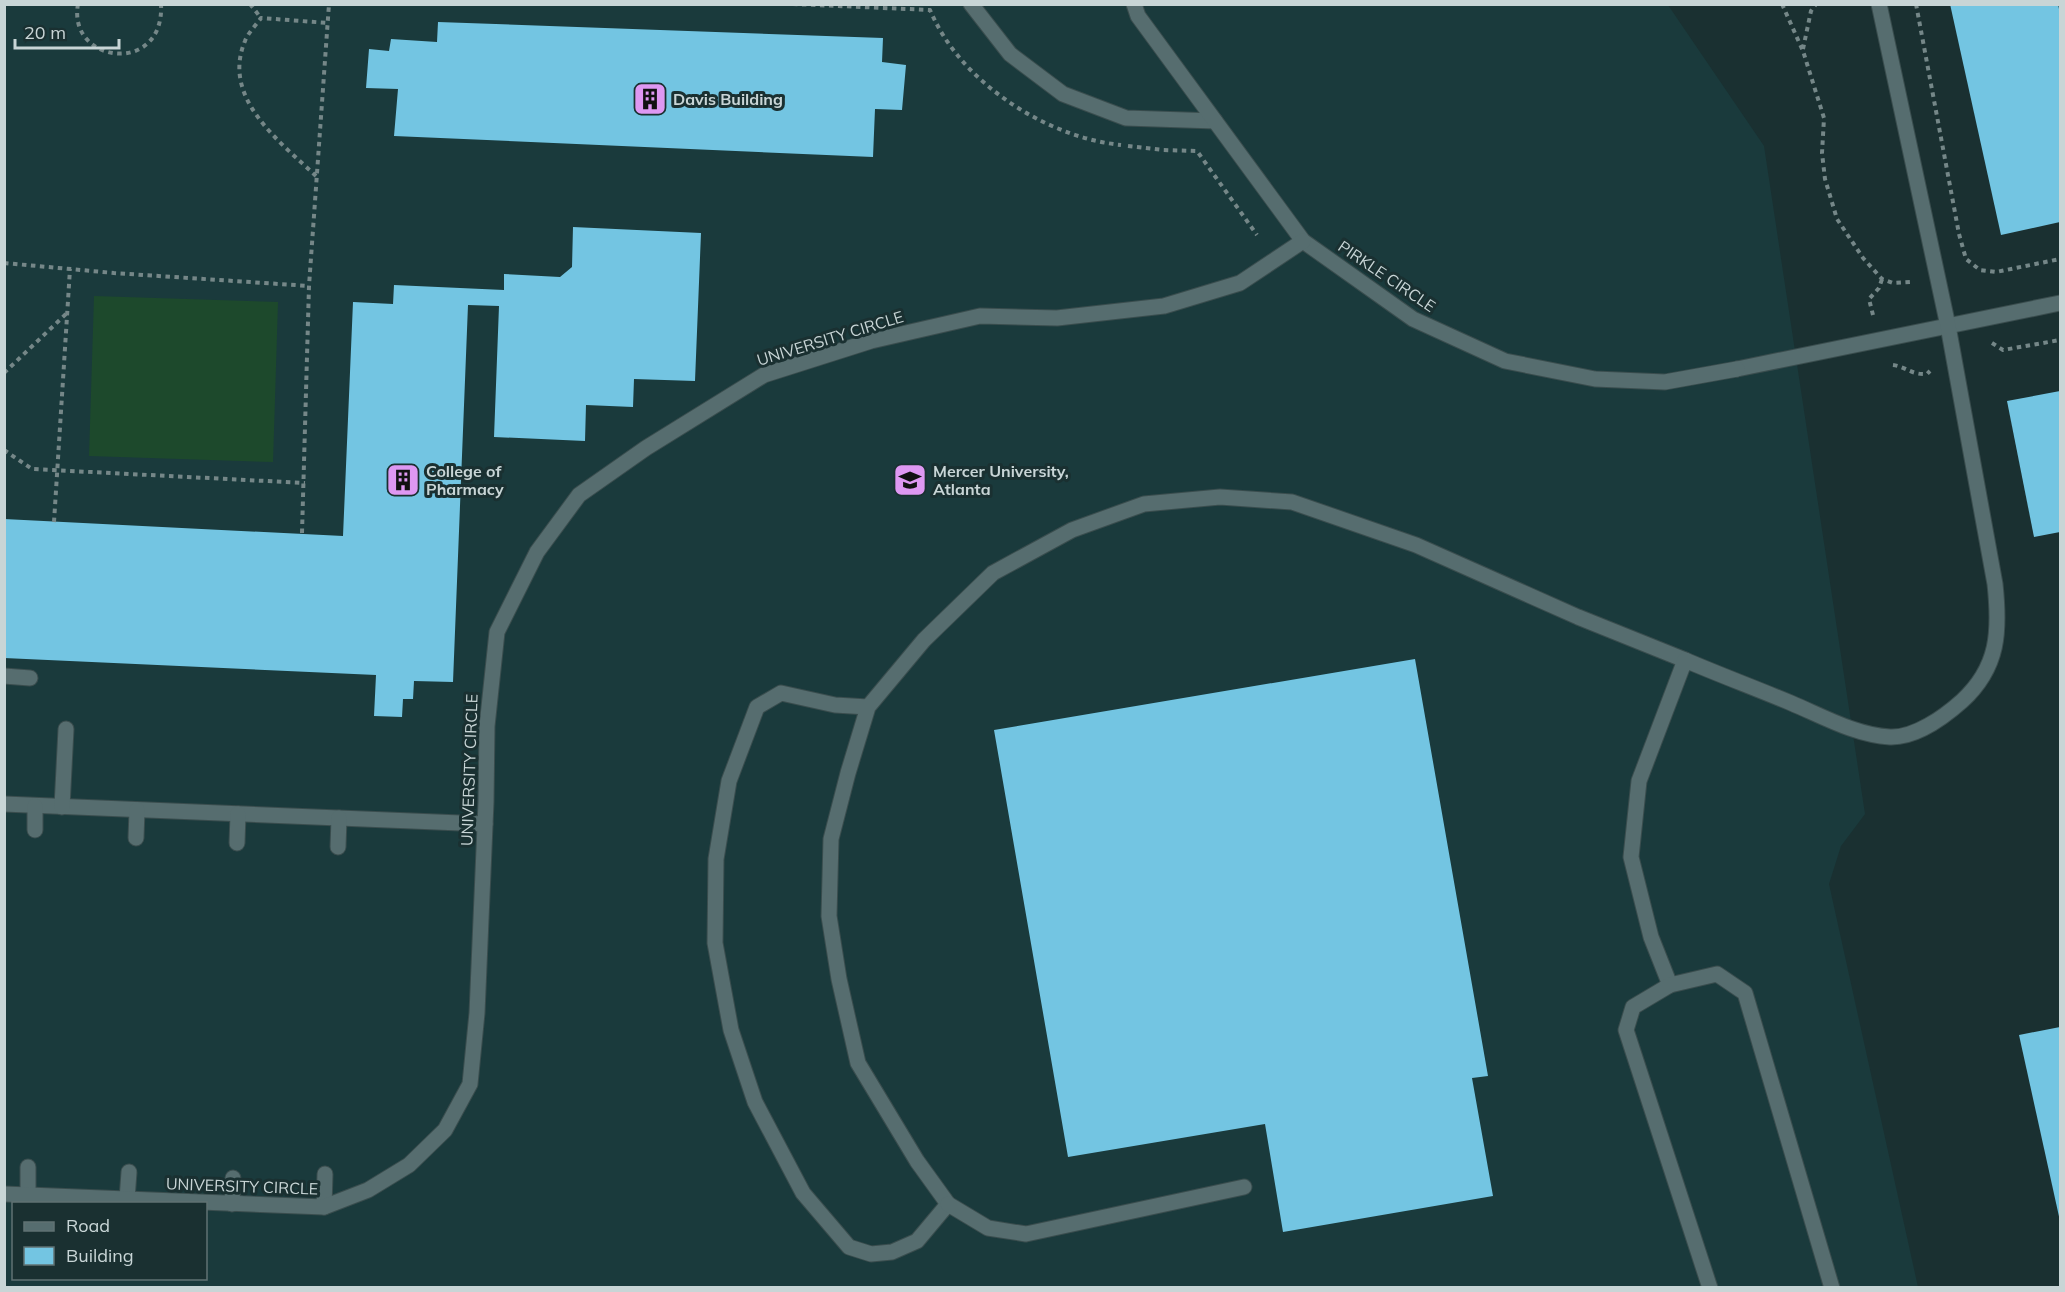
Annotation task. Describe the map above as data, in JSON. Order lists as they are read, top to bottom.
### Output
{
  "streets": {
    "street": ["PIRKLE CIRCLE", "UNIVERSITY CIRCLE"]
  },
  "crossings": [
    ["PIRKLE CIRCLE", "UNIVERSITY CIRCLE"]
  ],
  "places": {
    "building": ["Davis Building", "College of Pharmacy"],
    "school or university": ["Mercer University, Atlanta"]
  },
  "legend": ["Road", "Building"],
  "scale_bar": "20 m"
}
